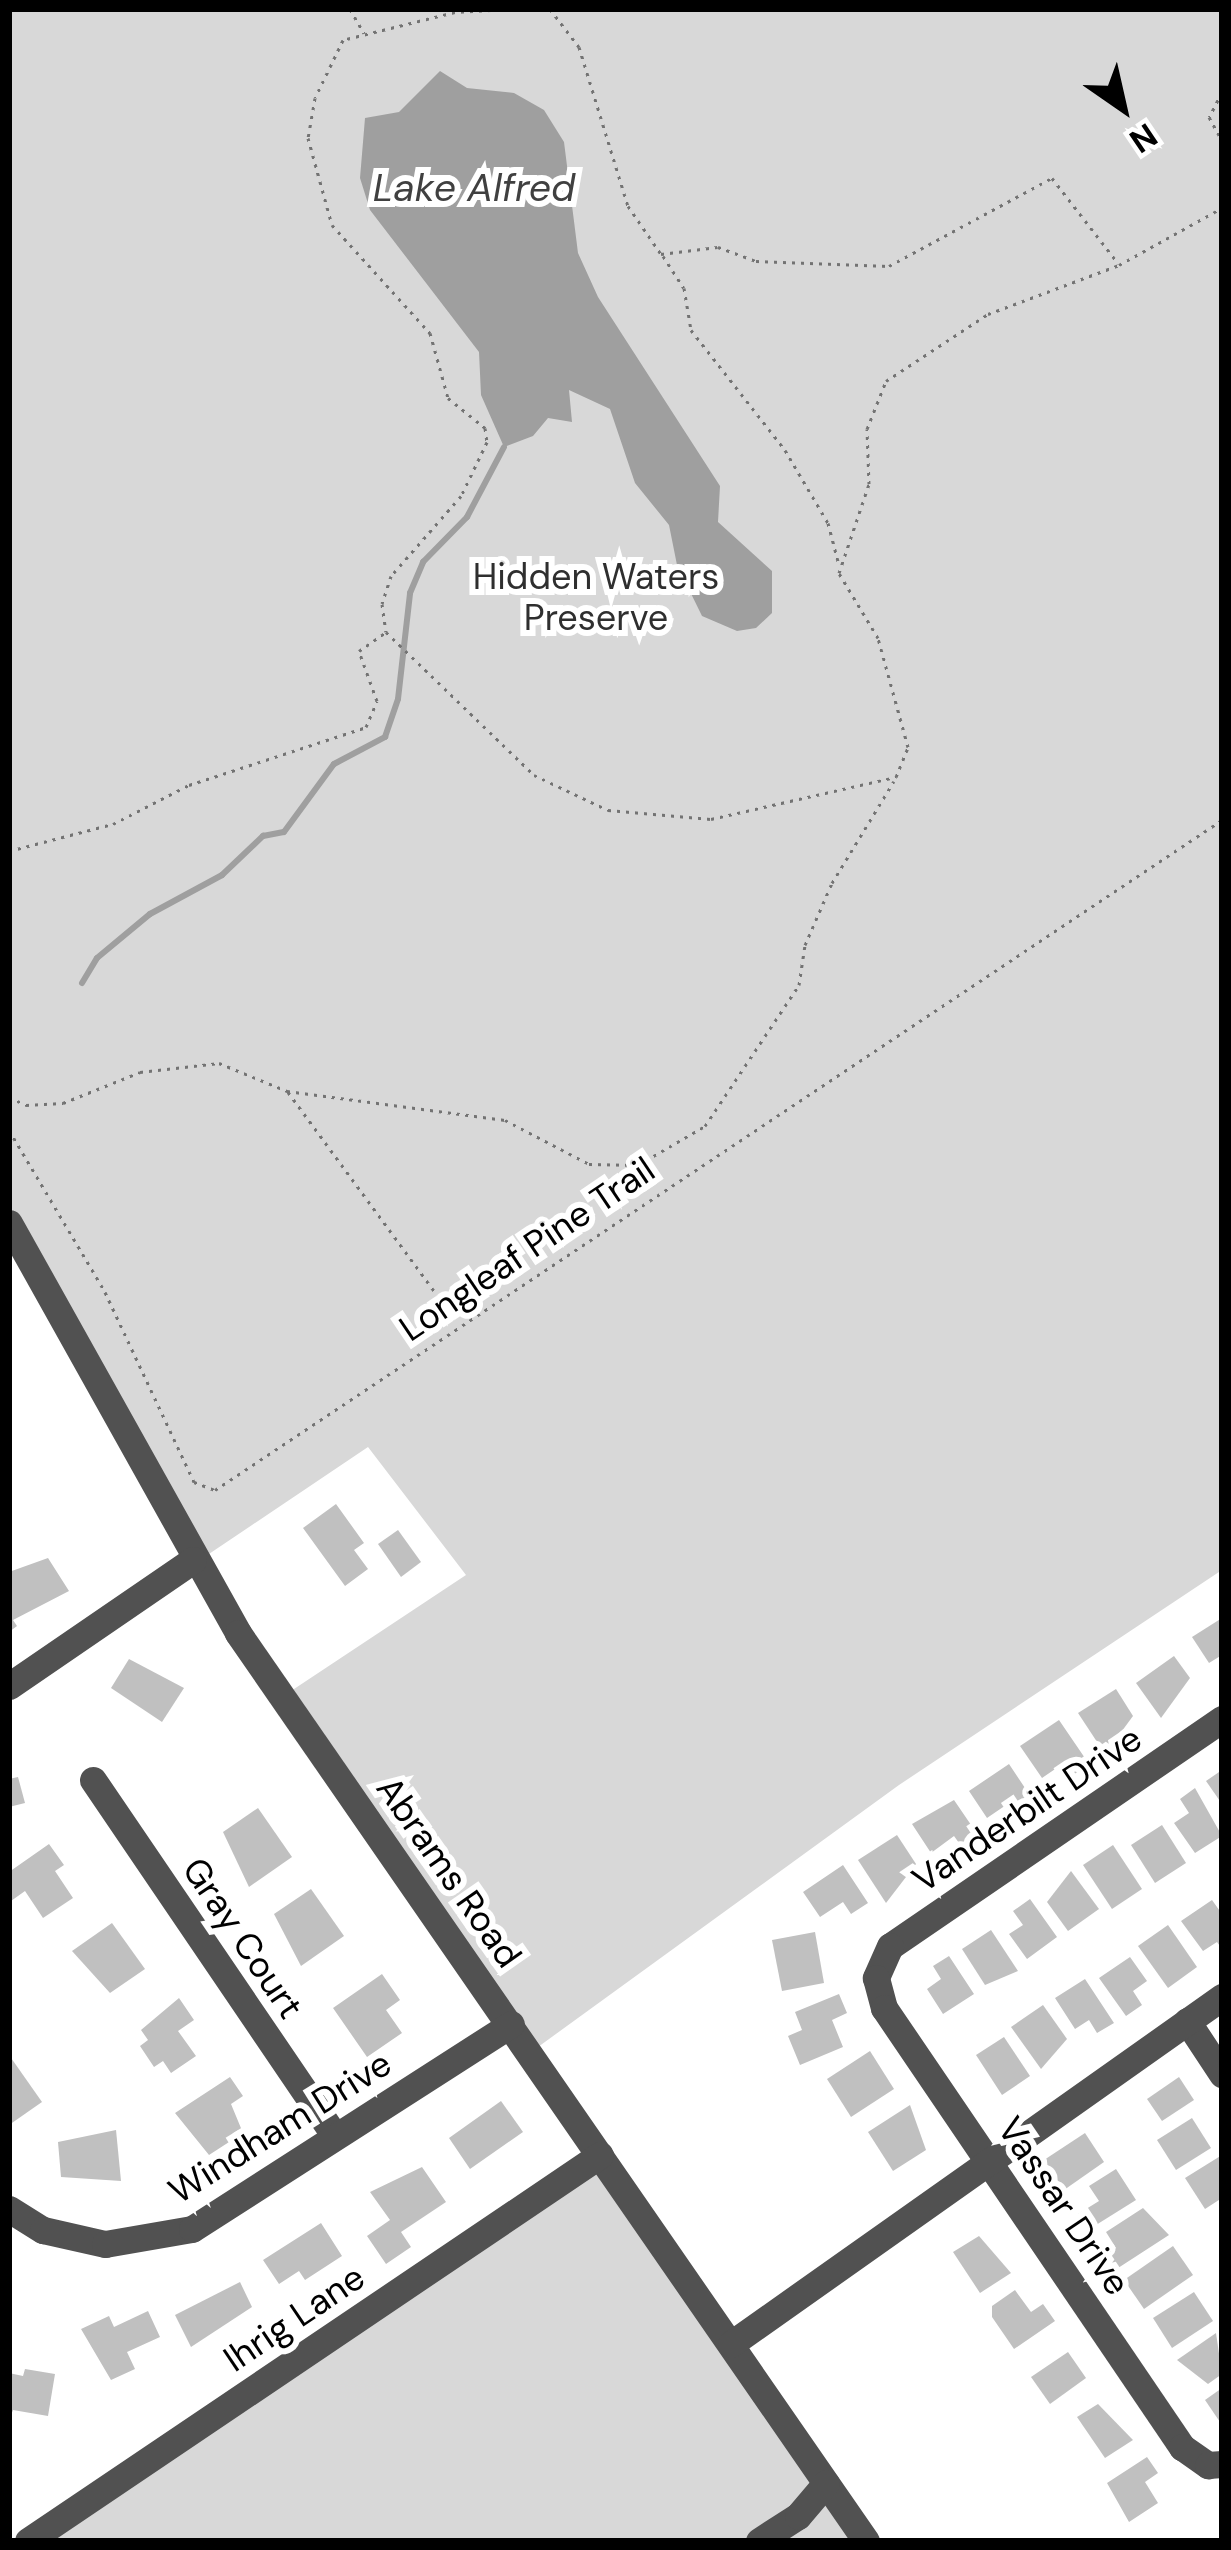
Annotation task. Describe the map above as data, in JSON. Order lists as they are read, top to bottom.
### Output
{
  "streets": {
    "street": [
      "Vanderbilt Drive",
      "Abrams Road",
      "Gray Court",
      "Windham Drive",
      "Vassar Drive",
      "Ihrig Lane"
    ],
    "path": ["Longleaf Pine Trail"]
  },
  "crossings": [
    ["Vanderbilt Drive", "Vassar Drive"],
    ["Abrams Road", "Windham Drive"],
    ["Abrams Road", "Ihrig Lane"],
    ["Gray Court", "Windham Drive"]
  ],
  "water": ["Lake Alfred"],
  "parks": ["Hidden Waters Preserve"],
  "north": "bottom right"
}
